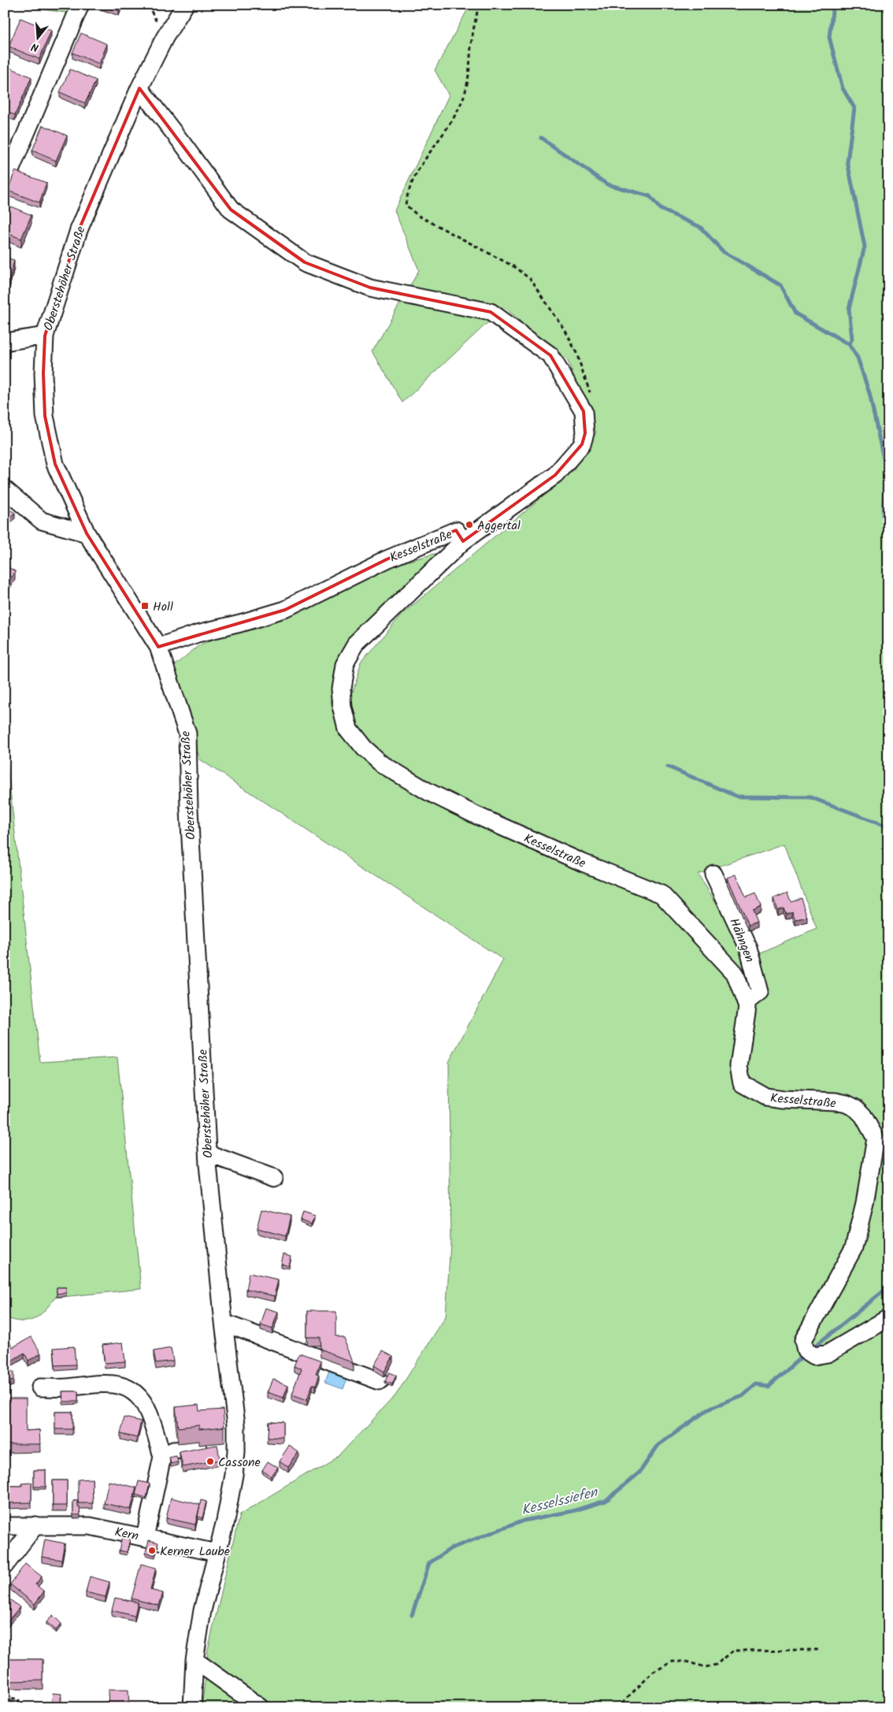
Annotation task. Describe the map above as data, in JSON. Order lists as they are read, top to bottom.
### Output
{
  "streets": {
    "street": [
      "Oberstehöher Straße",
      "Kesselstraße",
      "Hähngen",
      "Kern"
    ]
  },
  "crossings": [
    ["Oberstehöher Straße", "Kesselstraße"],
    ["Oberstehöher Straße", "Kern"],
    ["Kesselstraße", "Hähngen"]
  ],
  "water": ["Kesselssiefen"],
  "places": {
    "other": ["Aggertal", "Cassone", "Kerner Laube"],
    "transit": ["Holl"]
  },
  "north": "bottom"
}
